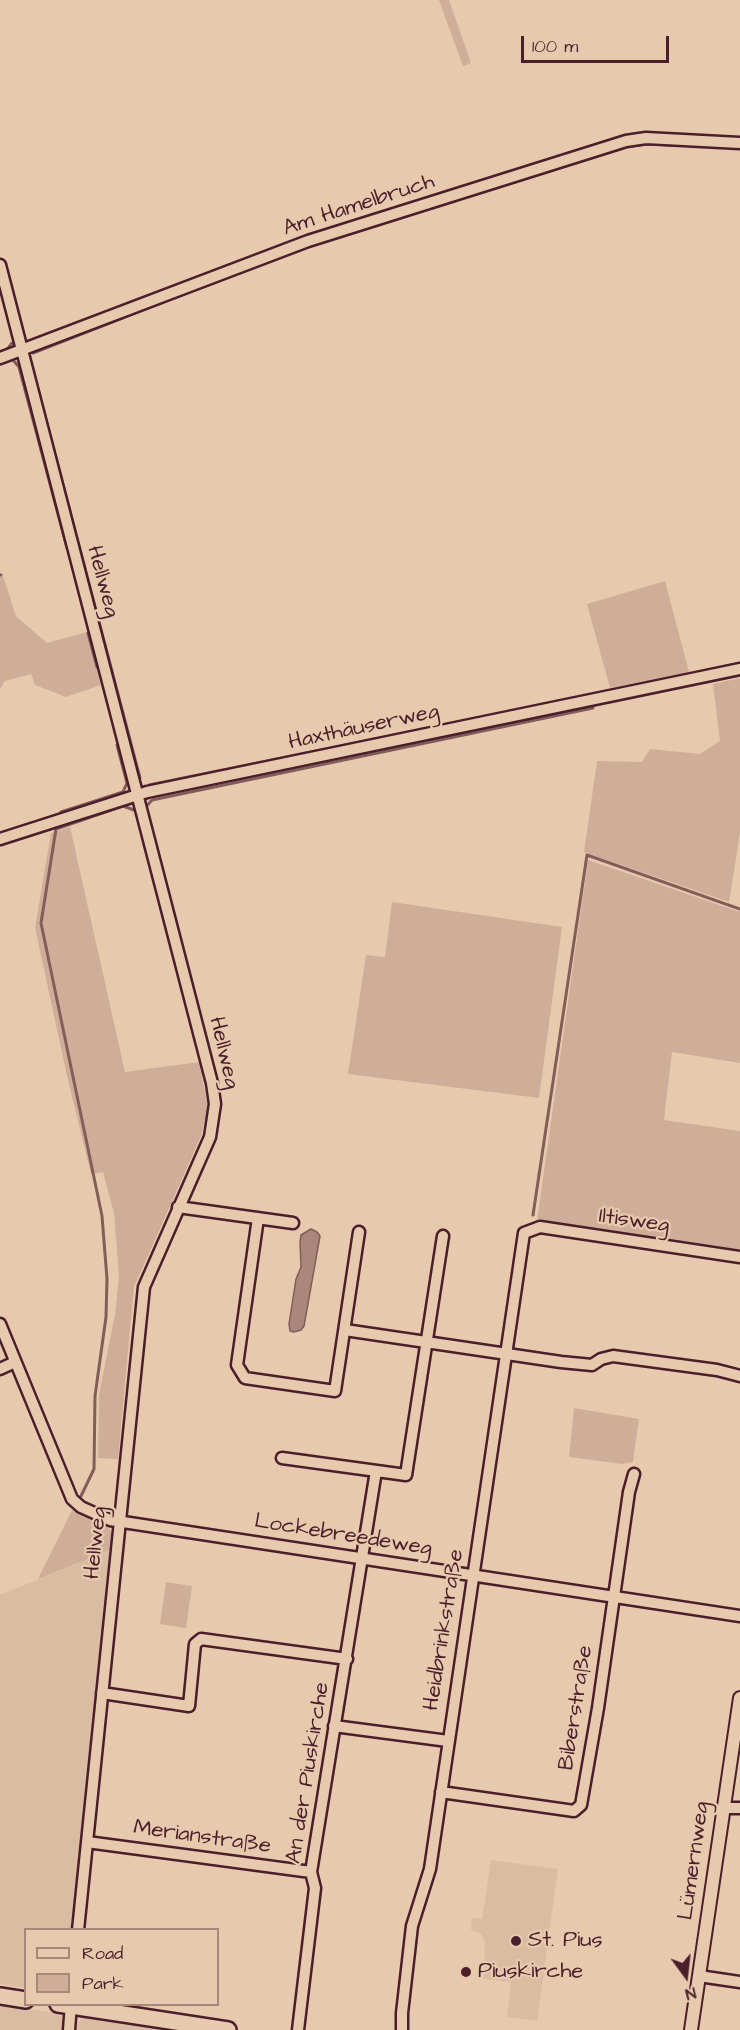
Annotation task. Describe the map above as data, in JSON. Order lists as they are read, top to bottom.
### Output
{
  "streets": {
    "street": [
      "Am Hamelbruch",
      "Hellweg",
      "Haxthäuserweg",
      "Iltisweg",
      "Lockebreedeweg",
      "Heidbrinkstraße",
      "Biberstraße",
      "An der Piuskirche",
      "Merianstraße",
      "Lümernweg"
    ]
  },
  "crossings": [
    ["Am Hamelbruch", "Hellweg"],
    ["Hellweg", "Haxthäuserweg"],
    ["Hellweg", "Lockebreedeweg"],
    ["Hellweg", "Merianstraße"],
    ["Iltisweg", "Heidbrinkstraße"],
    ["Lockebreedeweg", "Heidbrinkstraße"],
    ["Lockebreedeweg", "Biberstraße"],
    ["Lockebreedeweg", "An der Piuskirche"],
    ["Heidbrinkstraße", "Biberstraße"],
    ["An der Piuskirche", "Merianstraße"]
  ],
  "places": ["St. Pius", "Piuskirche"],
  "legend": ["Road", "Park"],
  "scale_bar": "100 m",
  "north": "bottom"
}
